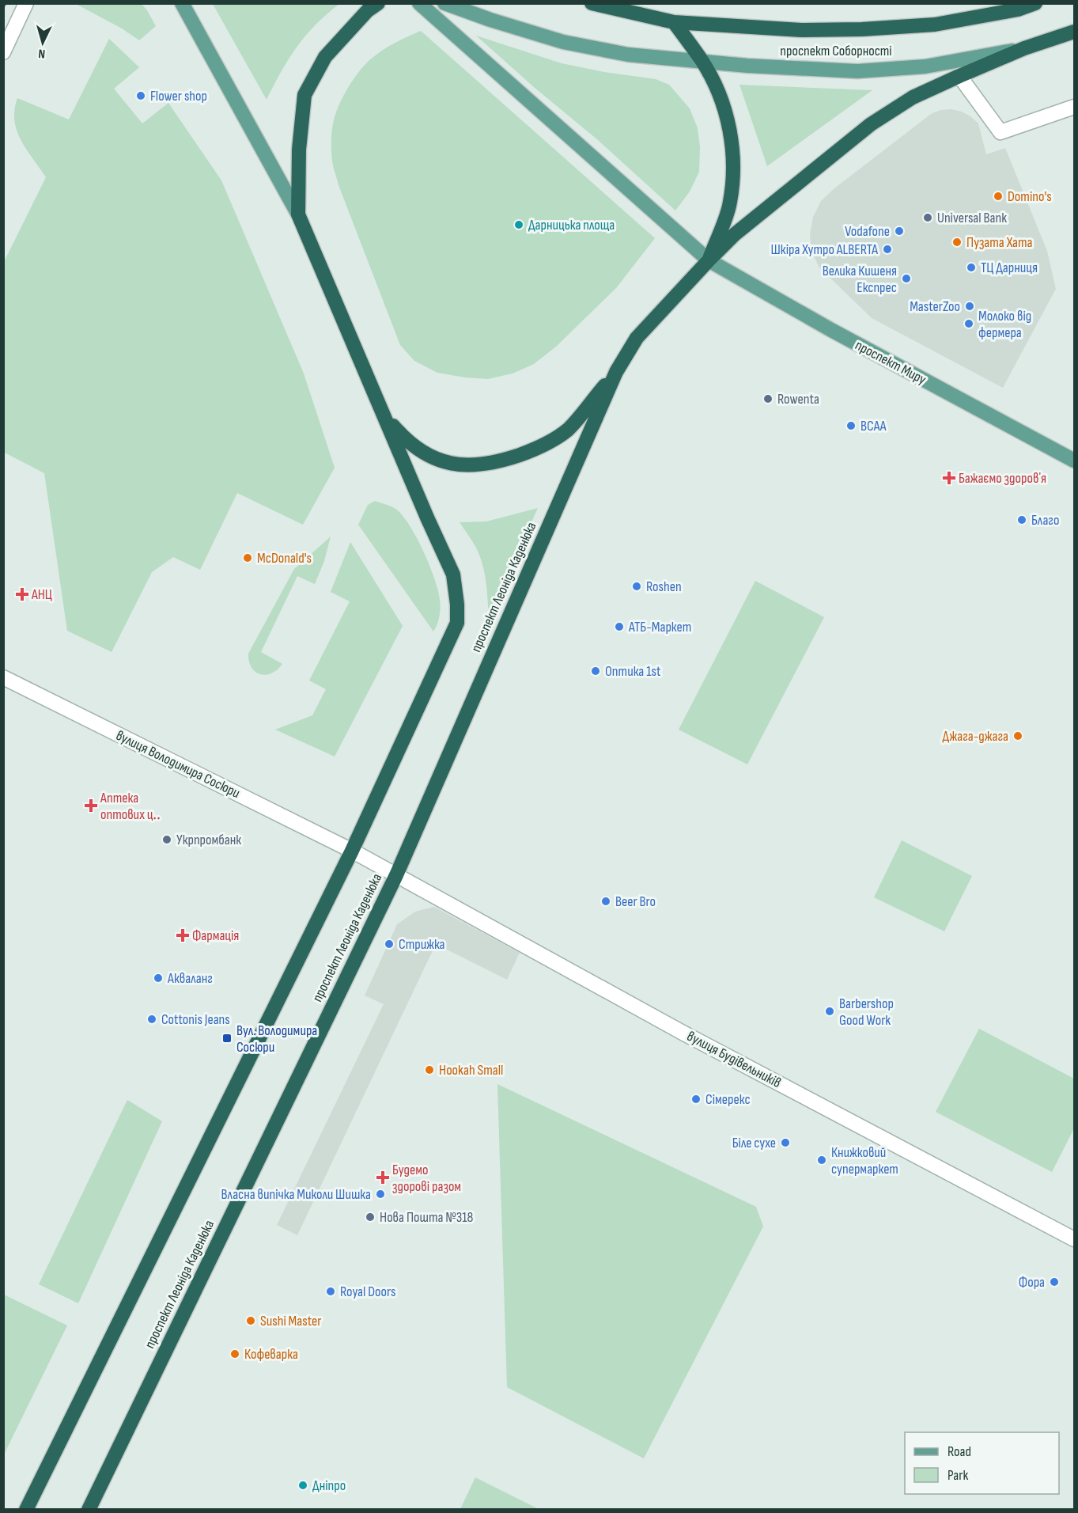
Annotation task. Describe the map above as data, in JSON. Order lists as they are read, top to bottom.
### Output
{
  "streets": {
    "highway": ["проспект Соборності", "проспект Леоніда Каденюка"],
    "main road": ["проспект Миру"],
    "street": ["вулиця Володимира Сосюри", "вулиця Будівельників"]
  },
  "crossings": [
    ["проспект Соборності", "проспект Миру"],
    ["проспект Леоніда Каденюка", "вулиця Володимира Сосюри"],
    ["проспект Леоніда Каденюка", "вулиця Будівельників"],
    ["вулиця Володимира Сосюри", "вулиця Будівельників"]
  ],
  "places": {
    "other": [
      "Flower shop",
      "Domino's",
      "Universal Bank",
      "Дарницька площа",
      "Vodafone",
      "Пузата Хата",
      "Шкіра Хутро ALBERTA",
      "ТЦ Дарниця",
      "Велика Кишеня Експрес",
      "MasterZoo",
      "Молоко від фермера",
      "Rowenta",
      "BCAA",
      "Благо",
      "McDonald's",
      "Roshen",
      "АТБ-Маркет",
      "Оптика 1st",
      "Джага-джага",
      "Укрпромбанк",
      "Beer Bro",
      "Стрижка",
      "Акваланг",
      "Barbershop Good Work",
      "Cottonis Jeans",
      "Hookah Small",
      "Сімерекс",
      "Біле сухе",
      "Книжковий супермаркет",
      "Власна випічка Миколи Шишка",
      "Нова Пошта №318",
      "Фора",
      "Royal Doors",
      "Sushi Master",
      "Кофеварка",
      "Дніпро"
    ],
    "health": [
      "Бажаємо здоровʼя",
      "АНЦ",
      "Аптека оптових ц‥",
      "Фармація",
      "Будемо здорові разом"
    ],
    "transit": ["Вул. Володимира Сосюри"]
  },
  "legend": ["Road", "Park"],
  "north": "bottom"
}
